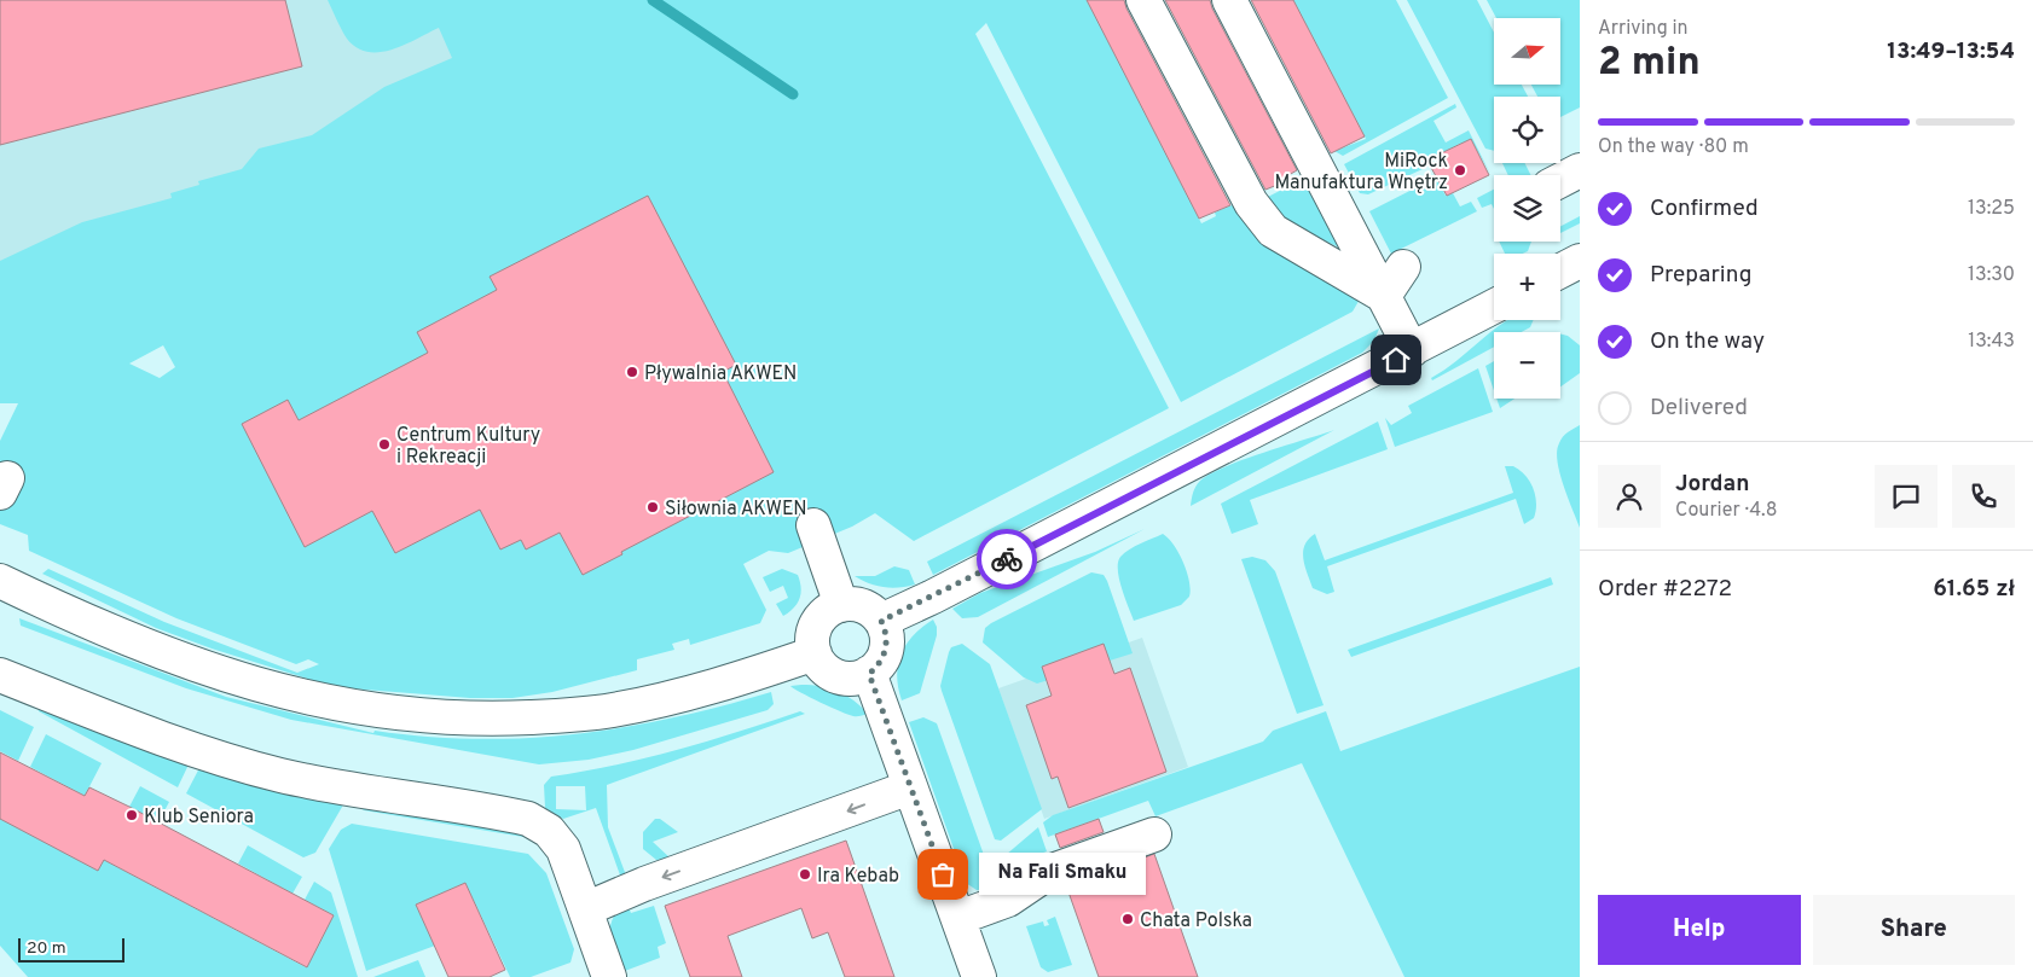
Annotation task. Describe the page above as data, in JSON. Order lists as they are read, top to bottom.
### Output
{
  "places": [
    "MiRock Manufaktura Wnętrz",
    "Pływalnia AKWEN",
    "Centrum Kultury i Rekreacji",
    "Siłownia AKWEN",
    "Klub Seniora",
    "Ira Kebab",
    "Na Fali Smaku",
    "Chata Polska"
  ],
  "scale_bar": "20 m",
  "north": "right",
  "page": {
    "heading": ["2 min", "Arriving in", "13:49–13:54"],
    "panel": [
      "Jordan",
      "Courier · 4.8",
      "Order #2272",
      "61.65 zł"
    ],
    "map_buttons": ["+", "−"],
    "bar": "On the way · 80 m",
    "list": [
      ["Confirmed", "13:25"],
      ["Preparing", "13:30"],
      ["On the way", "13:43"],
      "Delivered"
    ],
    "bubble": "Na Fali Smaku",
    "buttons": ["Help", "Share"],
    "scale": "20 m"
  }
}
